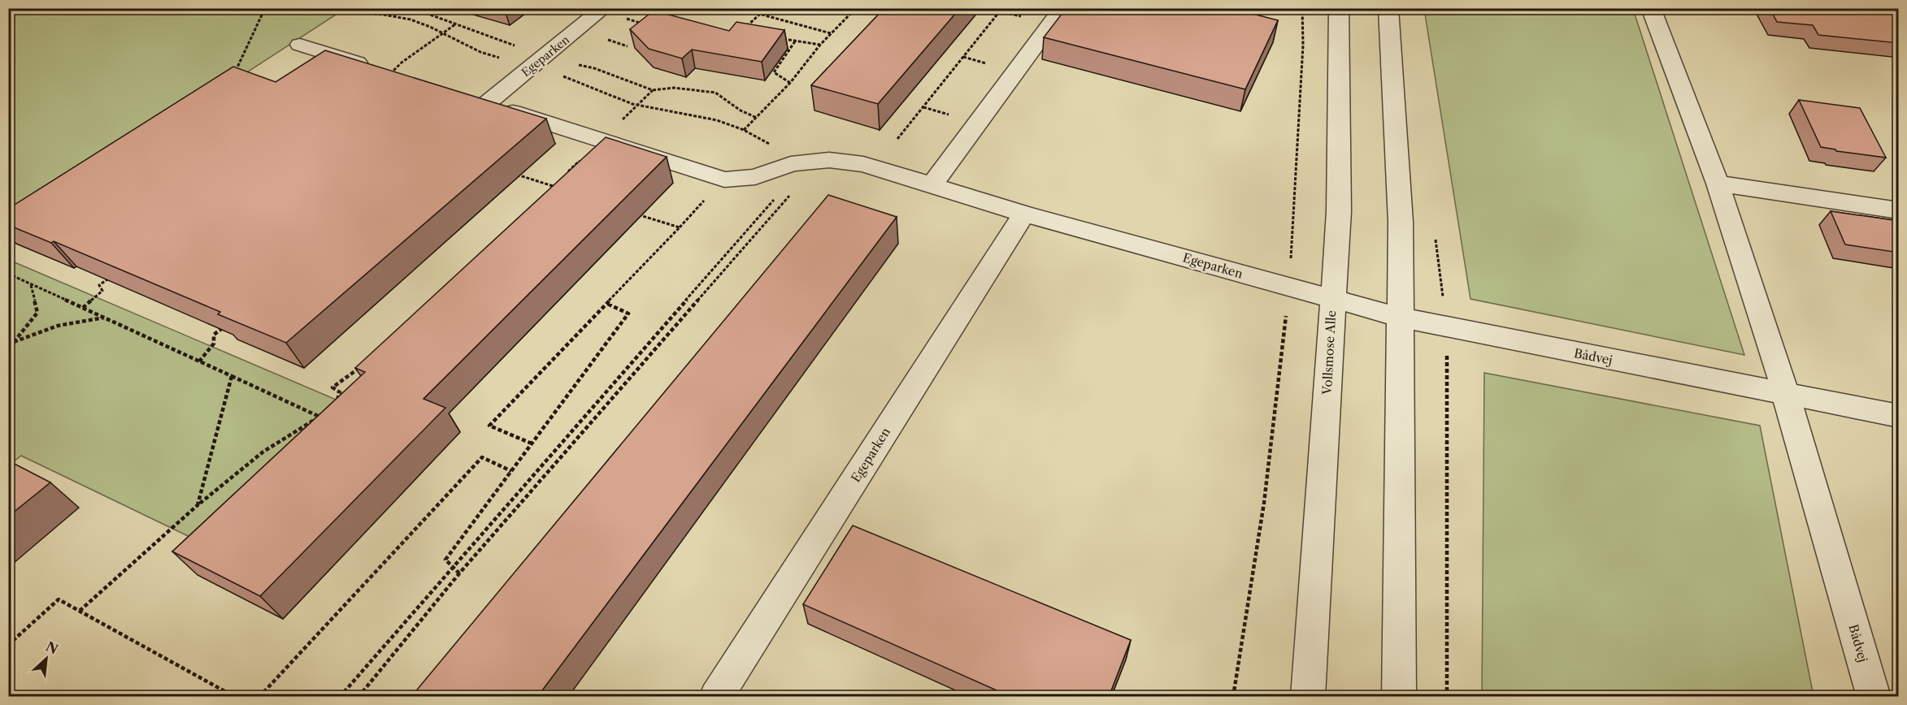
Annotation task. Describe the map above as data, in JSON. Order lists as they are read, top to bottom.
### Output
{
  "streets": {
    "street": ["Egeparken", "Vollsmose Alle", "Bådvej"]
  },
  "crossings": [
    ["Egeparken", "Vollsmose Alle"],
    ["Egeparken", "Bådvej"]
  ],
  "north": "top right"
}
